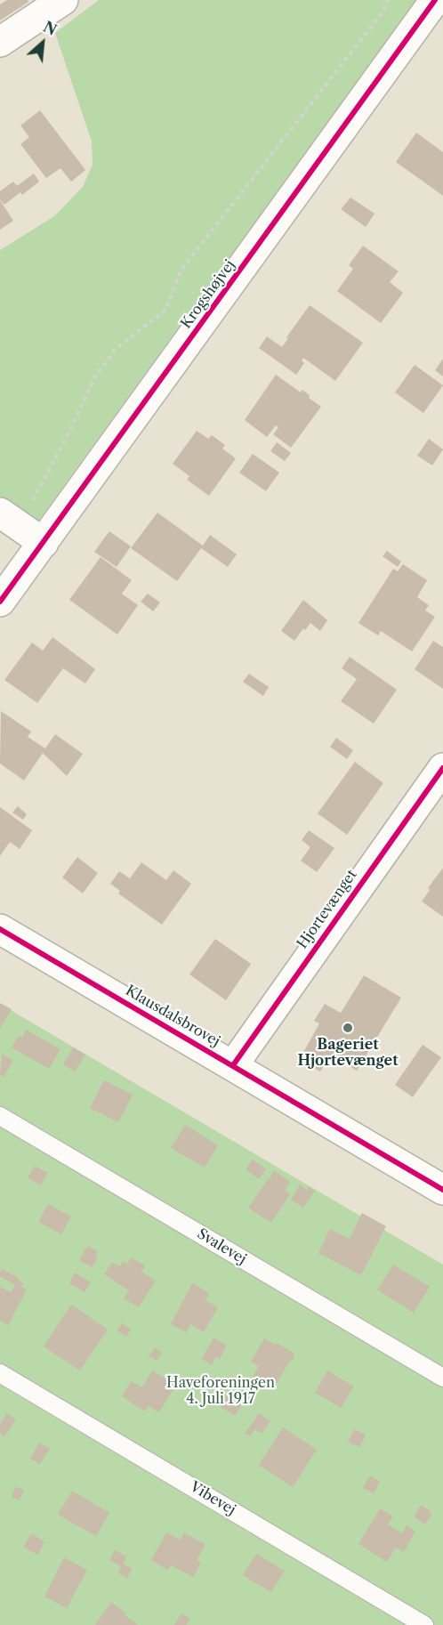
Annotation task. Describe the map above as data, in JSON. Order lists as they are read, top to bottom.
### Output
{
  "streets": {
    "street": ["Krogshøjvej", "Hjortevænget", "Klausdalsbrovej"],
    "lane": ["Svalevej", "Vibevej"]
  },
  "crossings": [
    ["Hjortevænget", "Klausdalsbrovej"]
  ],
  "parks": ["Haveforeningen 4. Juli 1917"],
  "places": ["Bageriet Hjortevænget"],
  "north": "top right"
}
